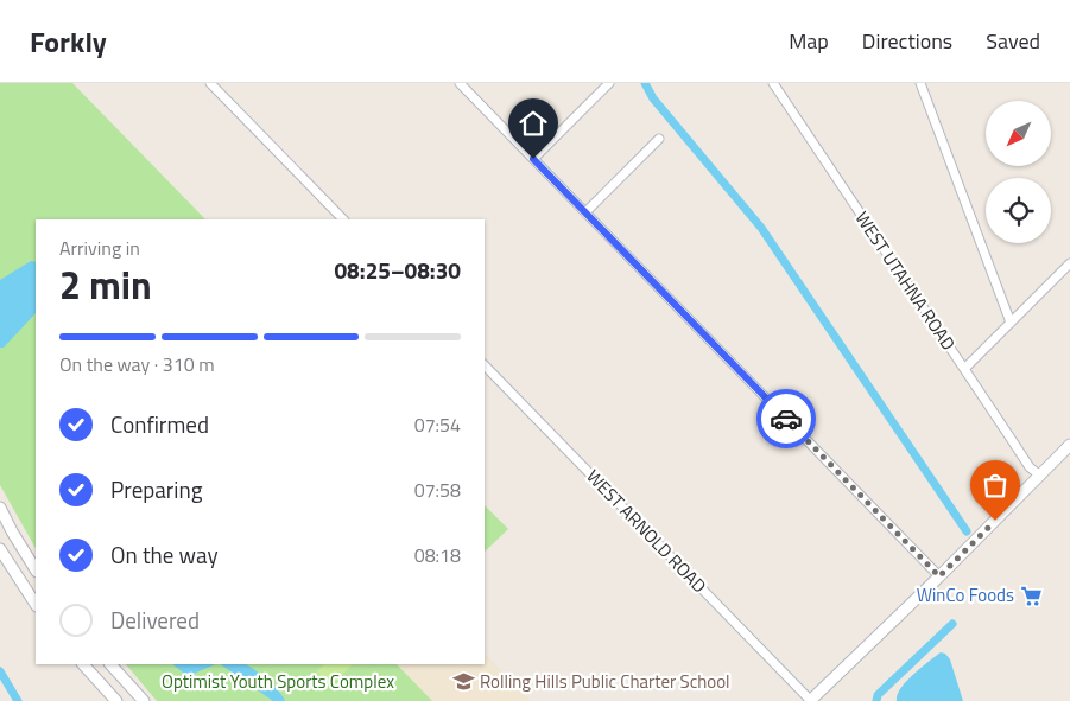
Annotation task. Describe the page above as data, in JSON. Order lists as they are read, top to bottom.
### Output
{
  "streets": {
    "street": ["WEST UTAHNA ROAD", "WEST ARNOLD ROAD"]
  },
  "parks": ["Optimist Youth Sports Complex"],
  "places": {
    "supermarket": ["WinCo Foods"],
    "school or university": ["Rolling Hills Public Charter School"]
  },
  "north": "bottom left",
  "page": {
    "header": "Forkly",
    "nav": ["Map", "Directions", "Saved"],
    "heading": ["2 min", "Arriving in", "08:25–08:30"],
    "bar": "On the way · 310 m",
    "list": [
      ["Confirmed", "07:54"],
      ["Preparing", "07:58"],
      ["On the way", "08:18"],
      "Delivered"
    ]
  }
}
